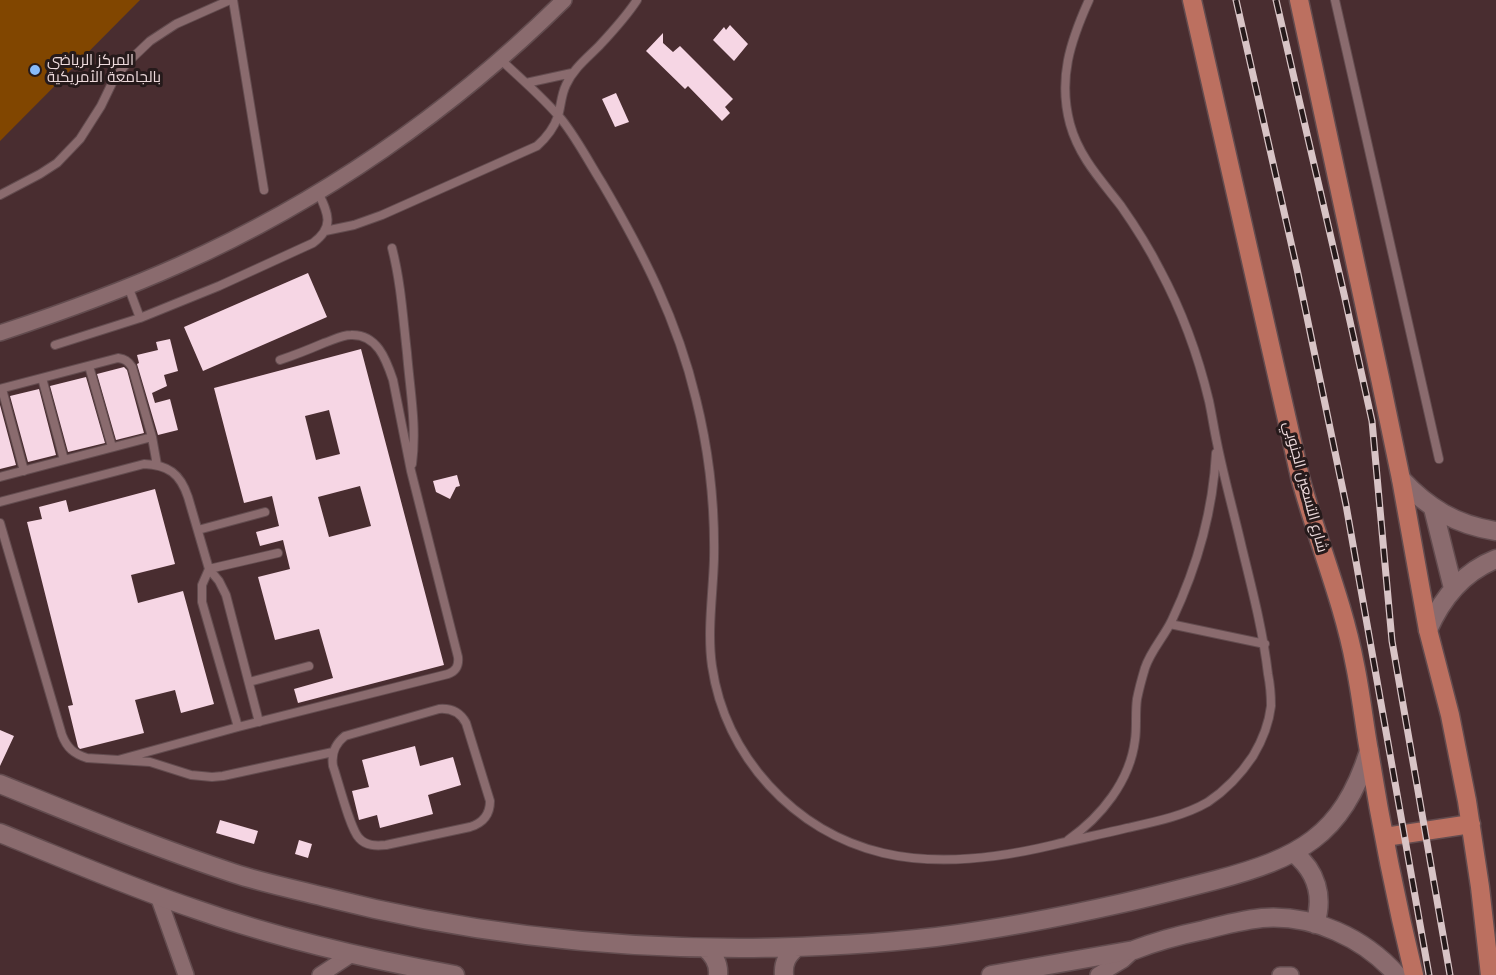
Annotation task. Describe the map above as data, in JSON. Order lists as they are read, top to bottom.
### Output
{
  "streets": {
    "main road": ["شارع التسعين الجنوبي"]
  },
  "places": ["المركز الرياضي بالجامعة الأمريكية"]
}
